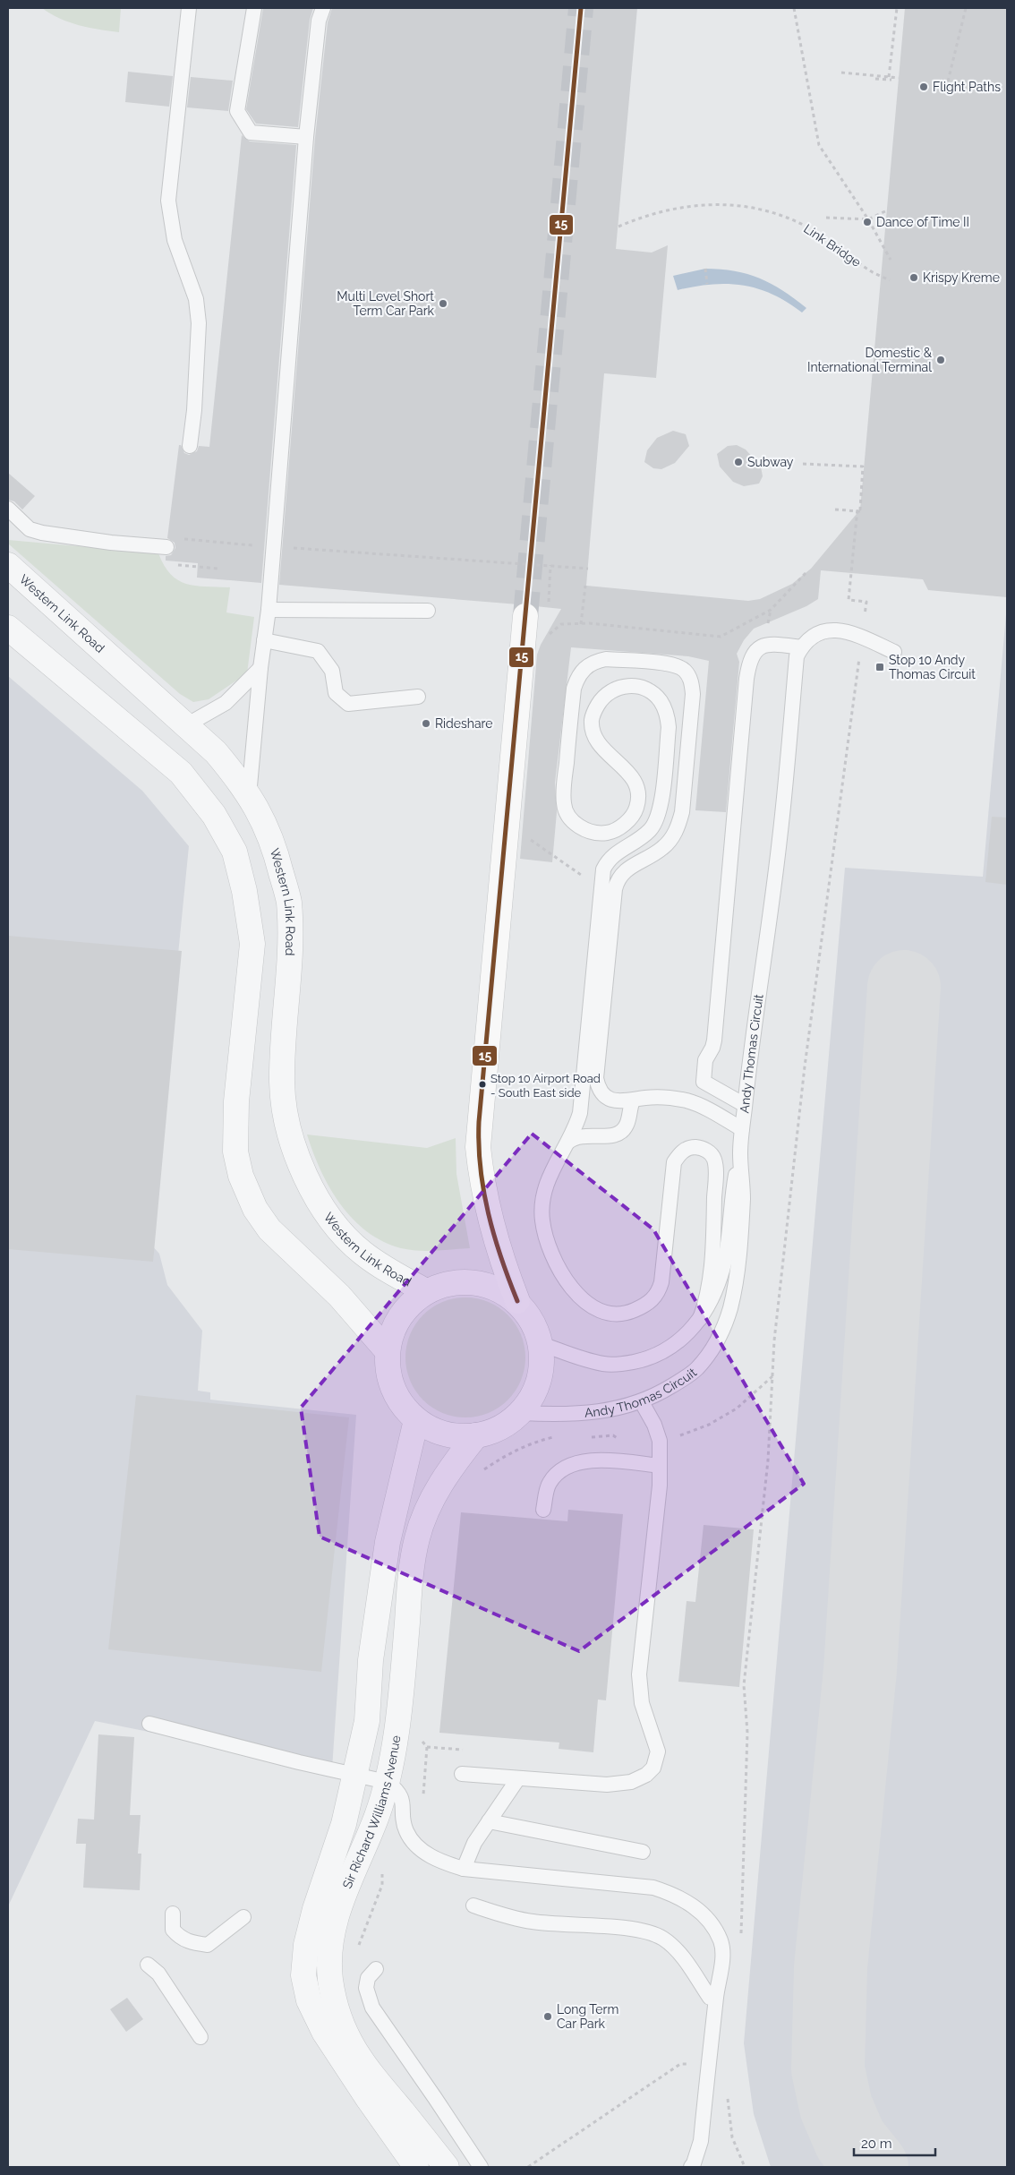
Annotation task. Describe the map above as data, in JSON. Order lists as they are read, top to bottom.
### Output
{
  "streets": {
    "street": ["Western Link Road", "Sir Richard Williams Avenue"],
    "lane": ["Andy Thomas Circuit"],
    "path": ["Link Bridge"]
  },
  "crossings": [
    ["Western Link Road", "Andy Thomas Circuit"],
    ["Western Link Road", "Sir Richard Williams Avenue"],
    ["Andy Thomas Circuit", "Sir Richard Williams Avenue"]
  ],
  "places": {
    "other": [
      "Flight Paths",
      "Dance of Time II",
      "Krispy Kreme",
      "Multi Level Short Term Car Park",
      "Domestic & International Terminal",
      "Subway",
      "Rideshare",
      "Stop 10 Airport Road - South East side",
      "Long Term Car Park"
    ],
    "transit": ["Stop 10 Andy Thomas Circuit"]
  },
  "lines": ["transit line 15"],
  "scale_bar": "20 m"
}
